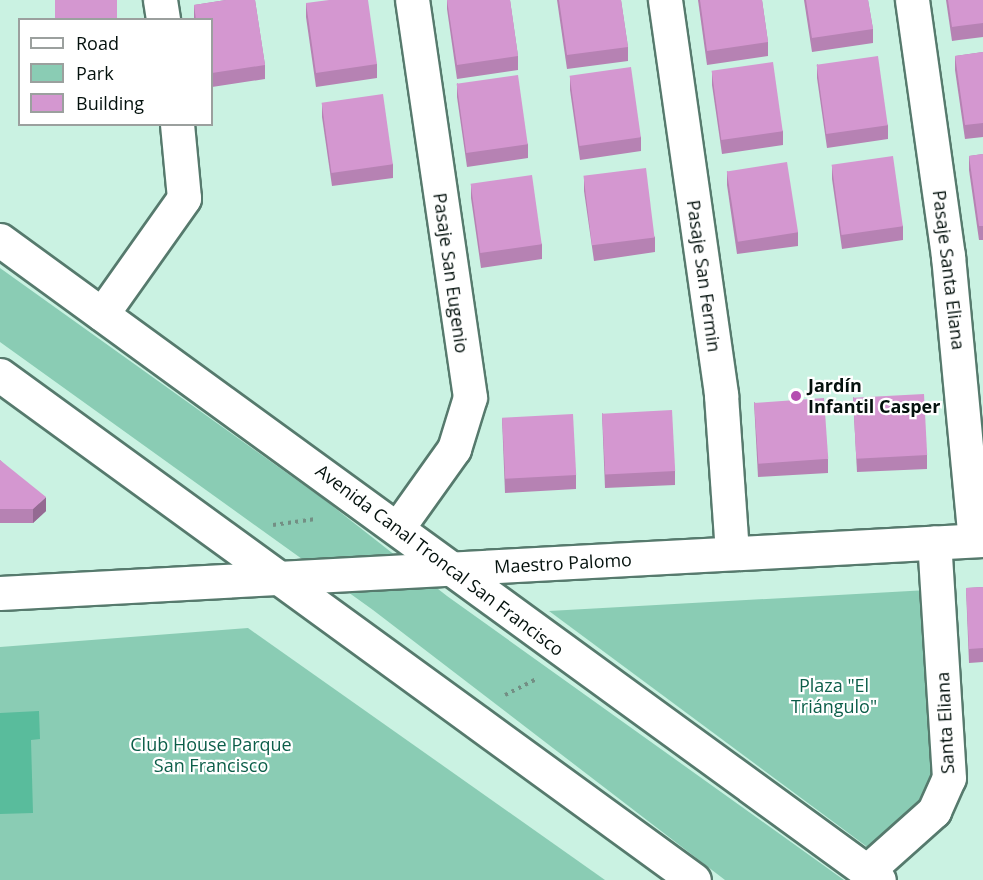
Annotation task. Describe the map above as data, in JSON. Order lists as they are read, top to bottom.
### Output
{
  "streets": {
    "street": [
      "Pasaje Santa Eliana",
      "Pasaje San Eugenio",
      "Pasaje San Fermin",
      "Avenida Canal Troncal San Francisco",
      "Maestro Palomo",
      "Santa Eliana"
    ]
  },
  "crossings": [
    ["Pasaje Santa Eliana", "Maestro Palomo"],
    ["Pasaje San Eugenio", "Avenida Canal Troncal San Francisco"],
    ["Pasaje San Fermin", "Maestro Palomo"],
    ["Avenida Canal Troncal San Francisco", "Maestro Palomo"],
    ["Avenida Canal Troncal San Francisco", "Santa Eliana"],
    ["Maestro Palomo", "Santa Eliana"]
  ],
  "parks": ["Plaza \"El Triángulo\"", "Club House Parque San Francisco"],
  "places": ["Jardín Infantil Casper"],
  "legend": ["Road", "Park", "Building"]
}
